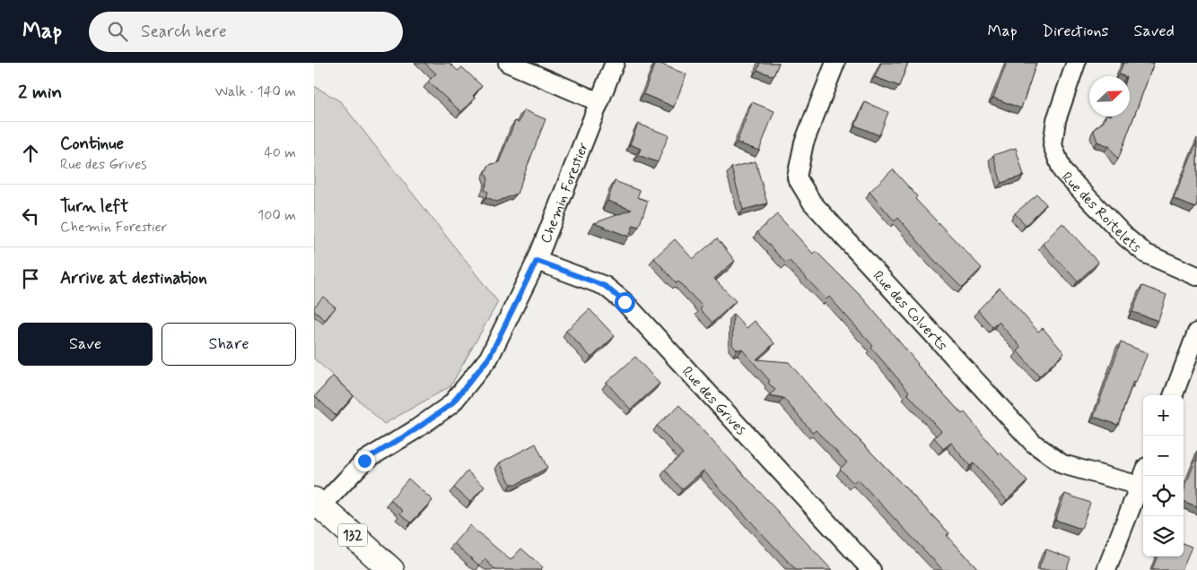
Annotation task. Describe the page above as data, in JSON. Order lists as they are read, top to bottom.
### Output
{
  "streets": {
    "main road": ["132"],
    "street": [
      "Chemin Forestier",
      "Rue des Roitelets",
      "Rue des Colverts",
      "Rue des Grives"
    ]
  },
  "crossings": [
    ["Chemin Forestier", "Rue des Grives"],
    ["Chemin Forestier", "132"]
  ],
  "north": "top right",
  "page": {
    "header": "Map",
    "search": "Search here",
    "nav": ["Map", "Directions", "Saved"],
    "heading": ["2 min", "Walk · 140 m"],
    "list": [
      ["Continue", "Rue des Grives", "40 m"],
      ["Turn left", "Chemin Forestier", "100 m"],
      "Arrive at destination"
    ],
    "buttons": ["Save", "Share"],
    "map_buttons": ["+", "−"]
  }
}
